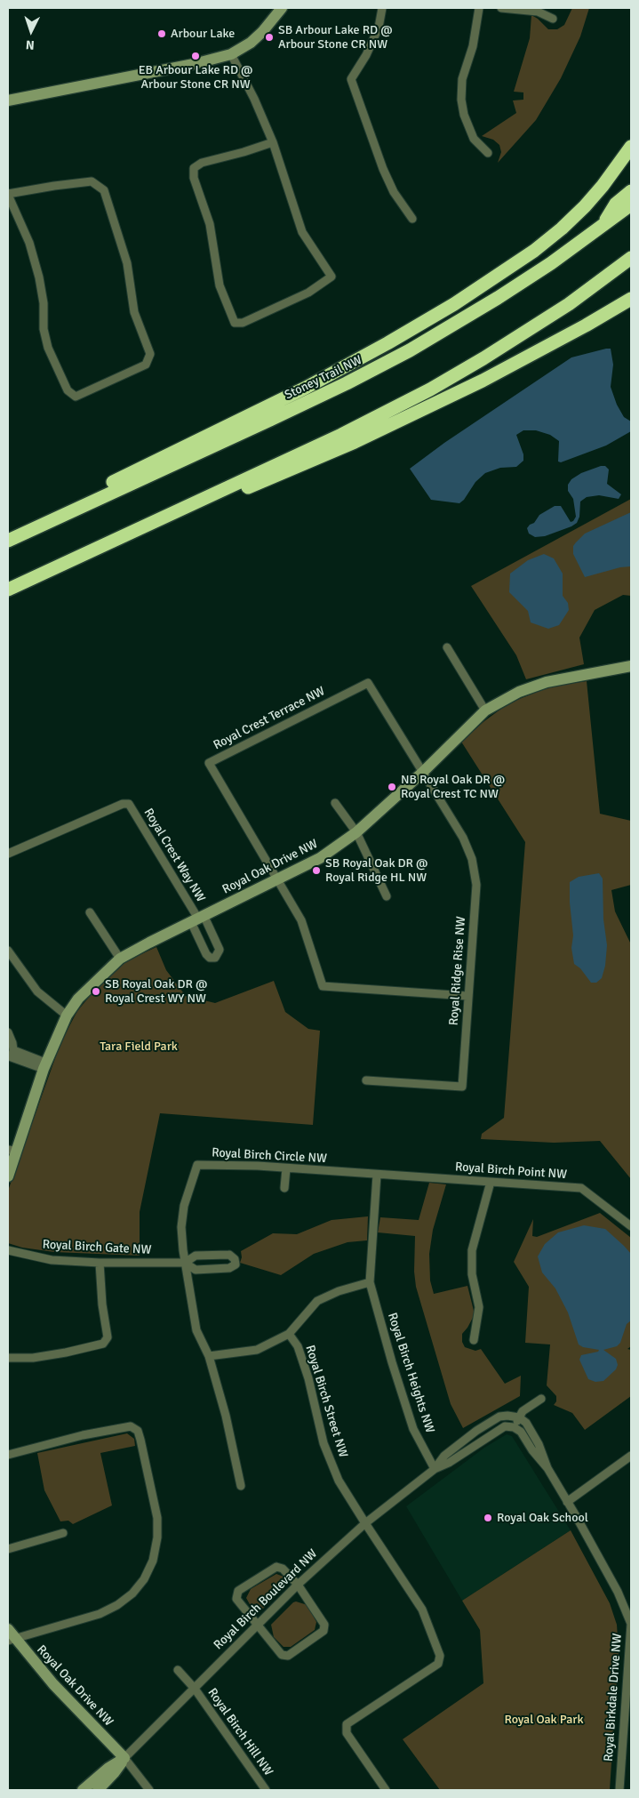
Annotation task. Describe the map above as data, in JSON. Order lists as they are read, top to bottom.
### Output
{
  "streets": {
    "highway": ["Stoney Trail NW"],
    "street": [
      "Royal Crest Terrace NW",
      "Royal Crest Way NW",
      "Royal Oak Drive NW",
      "Royal Ridge Rise NW",
      "Royal Birch Circle NW",
      "Royal Birch Point NW",
      "Royal Birch Gate NW",
      "Royal Birch Heights NW",
      "Royal Birch Street NW",
      "Royal Birch Boulevard NW",
      "Royal Birkdale Drive NW",
      "Royal Birch Hill NW"
    ]
  },
  "crossings": [
    ["Royal Crest Terrace NW", "Royal Oak Drive NW"],
    ["Royal Crest Terrace NW", "Royal Ridge Rise NW"],
    ["Royal Crest Way NW", "Royal Oak Drive NW"],
    ["Royal Oak Drive NW", "Royal Ridge Rise NW"],
    ["Royal Oak Drive NW", "Royal Birch Boulevard NW"],
    ["Royal Birch Circle NW", "Royal Birch Point NW"],
    ["Royal Birch Circle NW", "Royal Birch Gate NW"],
    ["Royal Birch Heights NW", "Royal Birch Boulevard NW"],
    ["Royal Birch Street NW", "Royal Birch Boulevard NW"],
    ["Royal Birch Boulevard NW", "Royal Birkdale Drive NW"],
    ["Royal Birch Boulevard NW", "Royal Birch Hill NW"]
  ],
  "parks": ["Tara Field Park", "Royal Oak Park"],
  "places": [
    "Arbour Lake",
    "SB Arbour Lake RD @ Arbour Stone CR NW",
    "EB Arbour Lake RD @ Arbour Stone CR NW",
    "NB Royal Oak DR @ Royal Crest TC NW",
    "SB Royal Oak DR @ Royal Ridge HL NW",
    "SB Royal Oak DR @ Royal Crest WY NW",
    "Royal Oak School"
  ],
  "north": "bottom"
}
